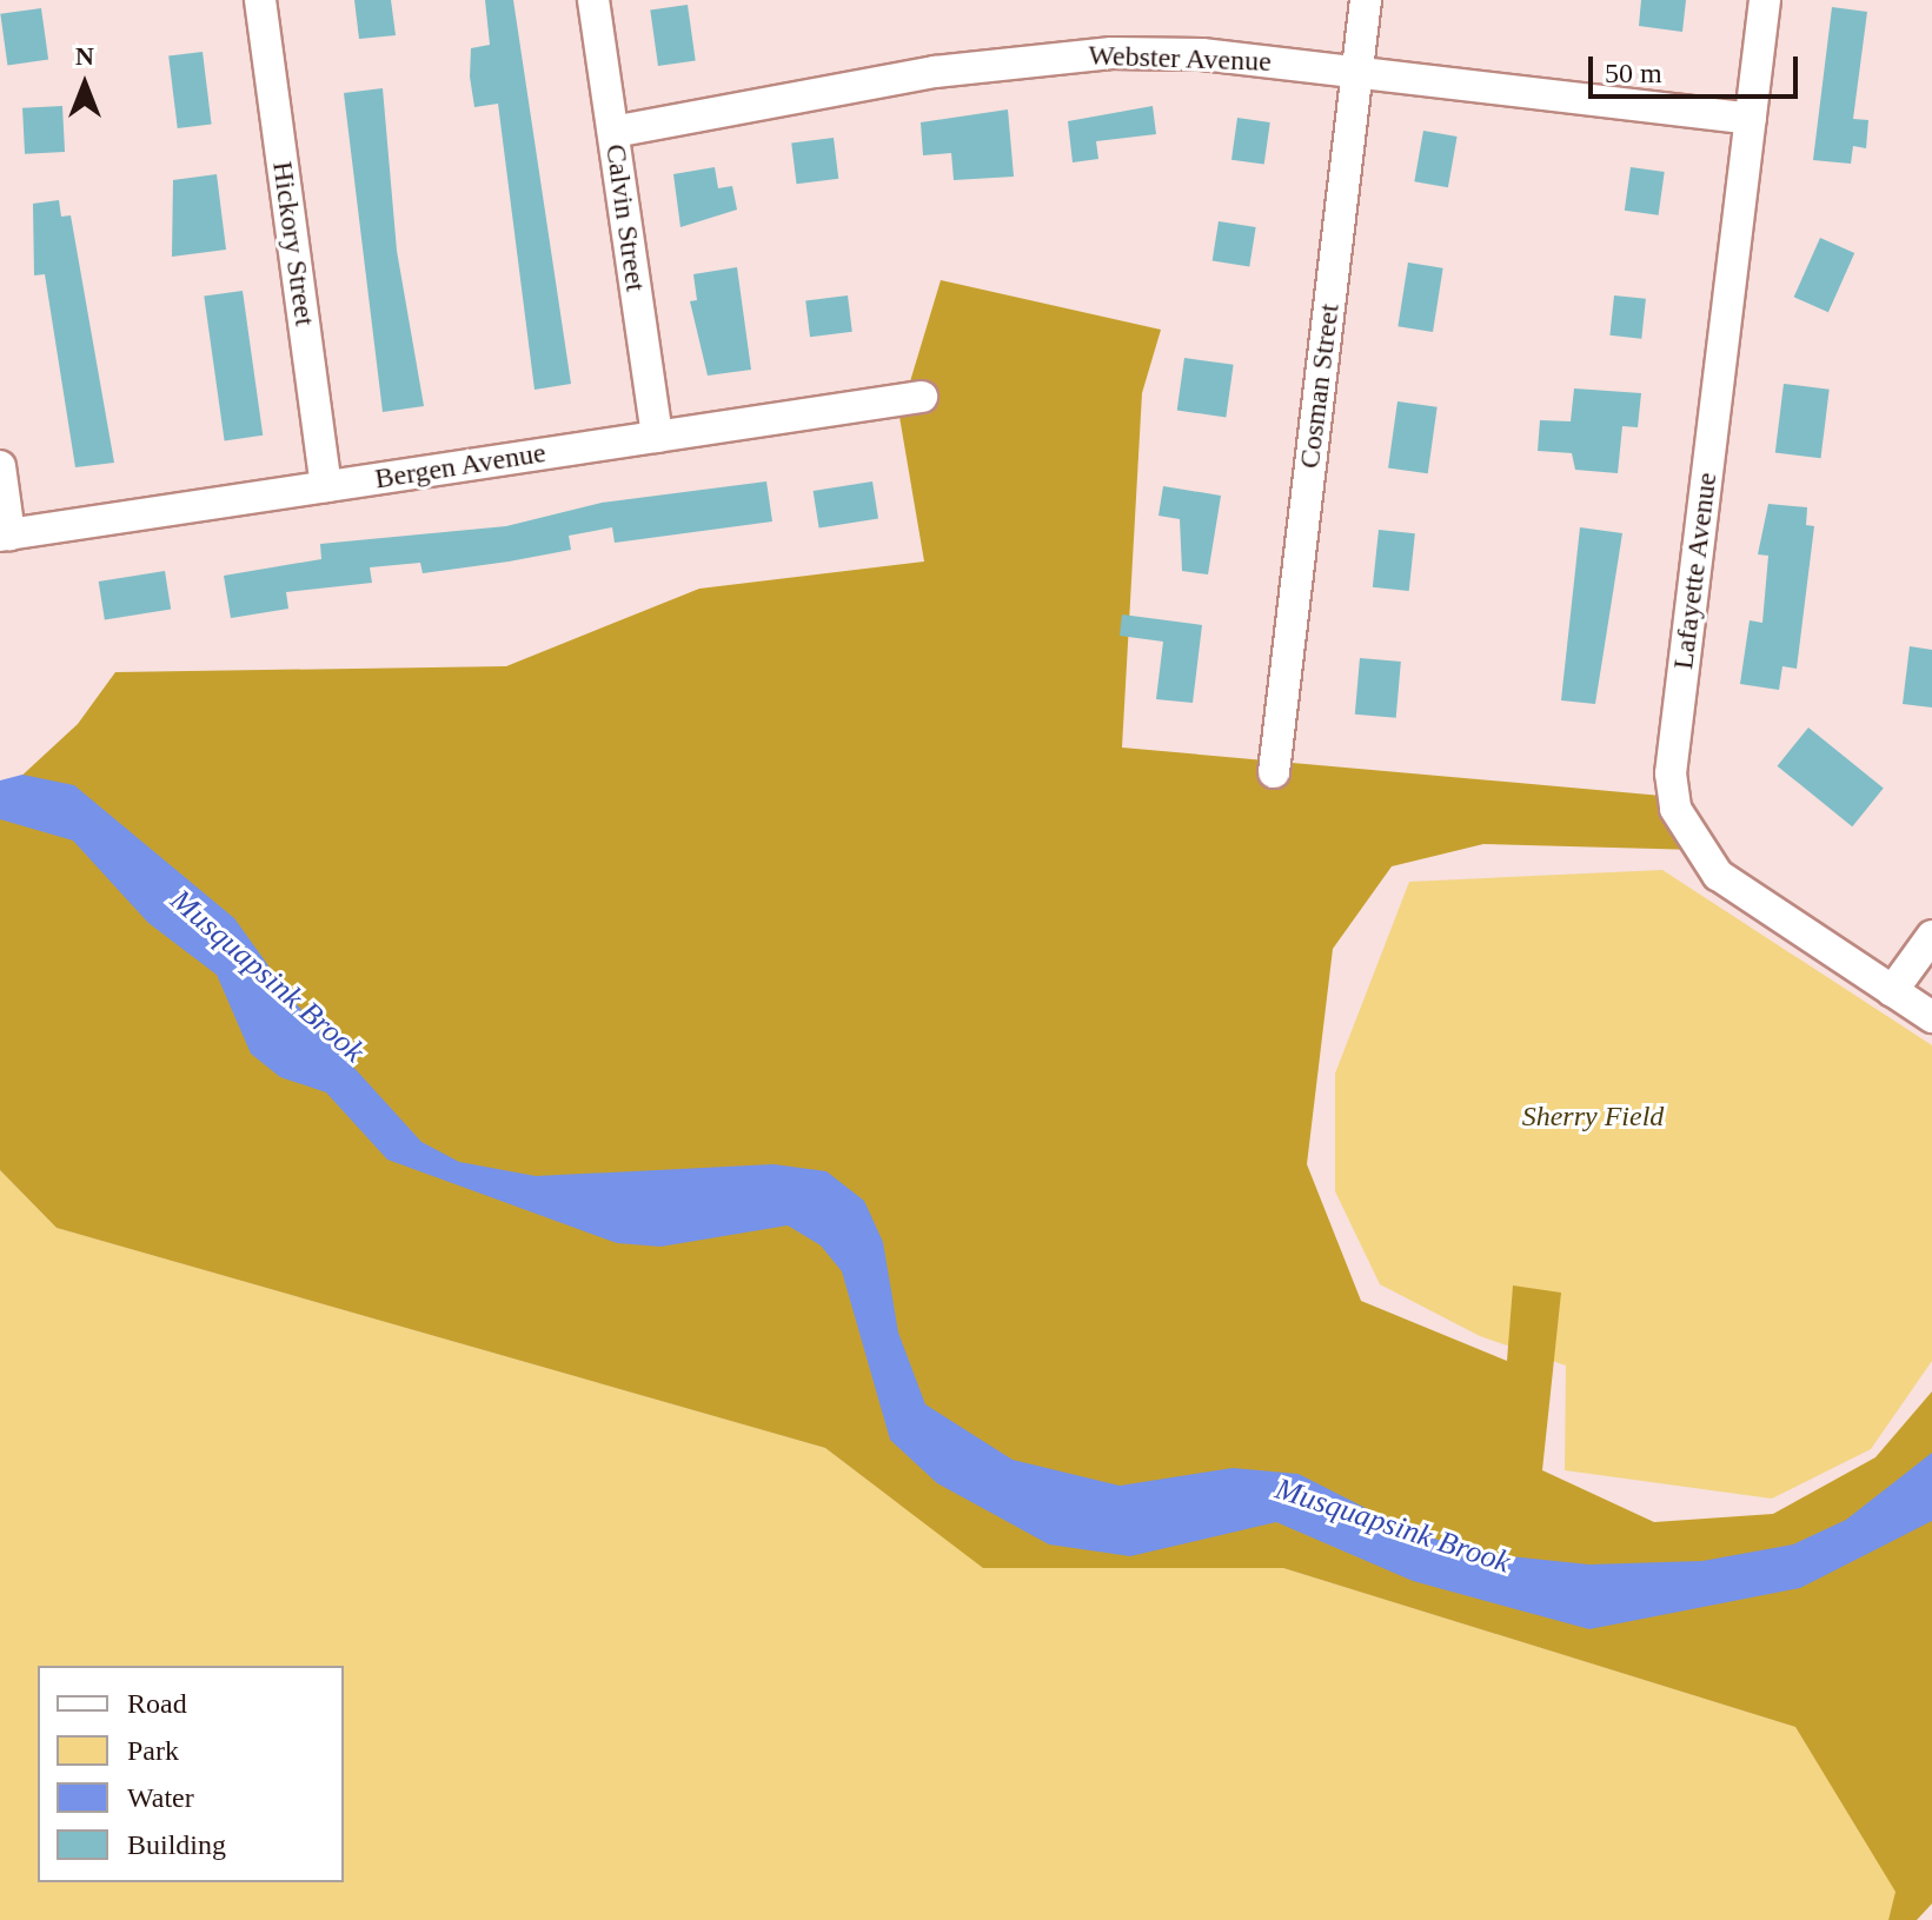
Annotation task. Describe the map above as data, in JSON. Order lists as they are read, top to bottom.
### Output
{
  "streets": {
    "street": [
      "Webster Avenue",
      "Calvin Street",
      "Hickory Street",
      "Cosman Street",
      "Bergen Avenue",
      "Lafayette Avenue"
    ]
  },
  "crossings": [
    ["Webster Avenue", "Calvin Street"],
    ["Webster Avenue", "Cosman Street"],
    ["Webster Avenue", "Lafayette Avenue"],
    ["Calvin Street", "Bergen Avenue"],
    ["Hickory Street", "Bergen Avenue"]
  ],
  "water": ["Musquapsink Brook"],
  "parks": ["Sherry Field"],
  "legend": [
    "Road",
    "Park",
    "Water",
    "Building"
  ],
  "scale_bar": "50 m",
  "north": "top"
}
